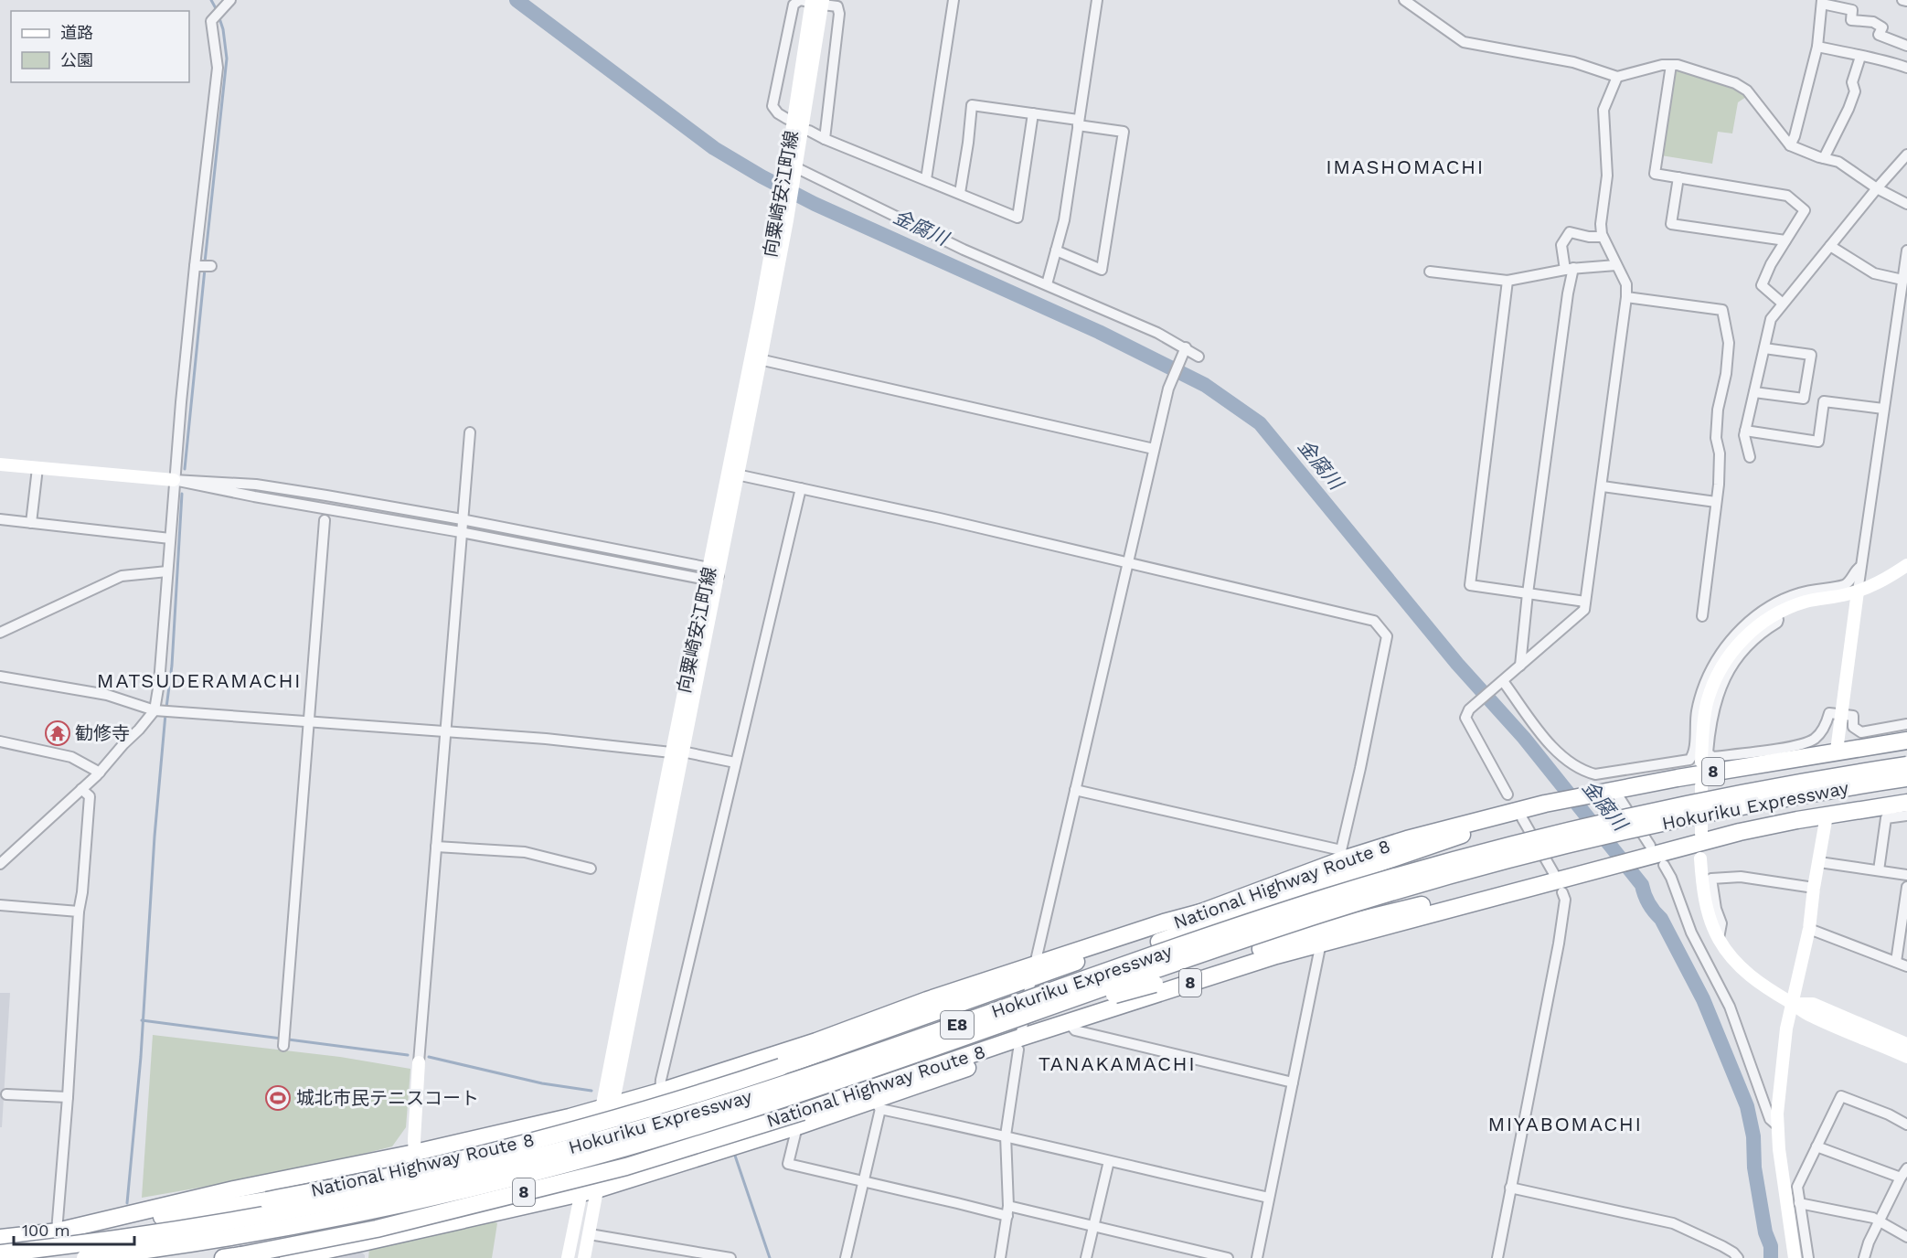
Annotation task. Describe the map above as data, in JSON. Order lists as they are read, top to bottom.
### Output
{
  "streets": {
    "highway": [
      "8",
      "Hokuriku Expressway",
      "National Highway Route 8",
      "E8"
    ],
    "street": ["向粟崎安江町線"]
  },
  "districts": [
    "IMASHOMACHI",
    "MATSUDERAMACHI",
    "TANAKAMACHI",
    "MIYABOMACHI"
  ],
  "water": ["金腐川"],
  "places": {
    "temple": ["勧修寺"],
    "sports": ["城北市民テニスコート"]
  },
  "legend": ["道路", "公園"],
  "scale_bar": "100 m"
}
